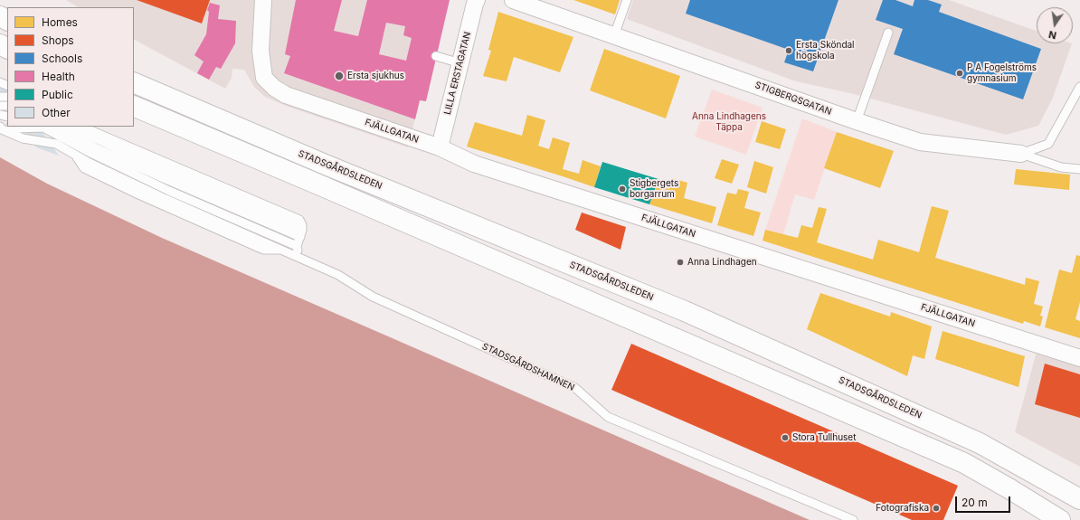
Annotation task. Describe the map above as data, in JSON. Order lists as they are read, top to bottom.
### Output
{
  "streets": {
    "main road": ["STADSGÅRDSLEDEN"],
    "street": ["LILLA ERSTAGATAN", "STIGBERGSGATAN", "FJÄLLGATAN"],
    "lane": ["STADSGÅRDSHAMNEN"]
  },
  "crossings": [
    ["LILLA ERSTAGATAN", "FJÄLLGATAN"]
  ],
  "parks": ["Anna Lindhagens Täppa"],
  "places": [
    "Ersta Sköndal högskola",
    "P A Fogelströms gymnasium",
    "Ersta sjukhus",
    "Stigbergets borgarrum",
    "Anna Lindhagen",
    "Stora Tullhuset",
    "Fotografiska"
  ],
  "legend": [
    "Homes",
    "Shops",
    "Schools",
    "Health",
    "Public",
    "Other"
  ],
  "scale_bar": "20 m",
  "north": "bottom"
}
